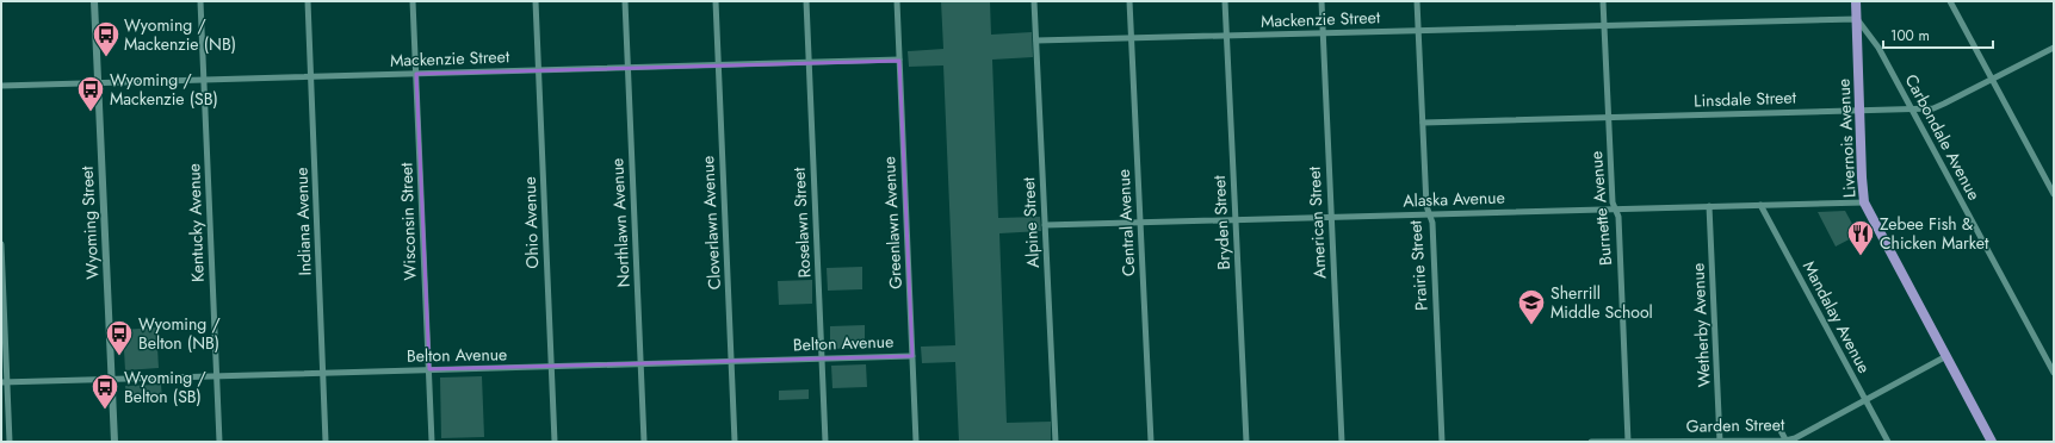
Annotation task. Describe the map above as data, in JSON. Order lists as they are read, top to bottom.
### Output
{
  "streets": {
    "main road": ["Livernois Avenue"],
    "street": [
      "Mackenzie Street",
      "Linsdale Street",
      "Carbondale Avenue",
      "Alaska Avenue",
      "Burnette Avenue",
      "Indiana Avenue",
      "Wisconsin Street",
      "Wyoming Street",
      "Kentucky Avenue",
      "Ohio Avenue",
      "Northlawn Avenue",
      "Cloverlawn Avenue",
      "Roselawn Street",
      "Greenlawn Avenue",
      "Alpine Street",
      "Central Avenue",
      "Bryden Street",
      "American Street",
      "Prairie Street",
      "Mandalay Avenue",
      "Wetherby Avenue",
      "Belton Avenue",
      "Garden Street"
    ]
  },
  "crossings": [
    ["Mackenzie Street", "Carbondale Avenue"],
    ["Mackenzie Street", "Livernois Avenue"],
    ["Mackenzie Street", "Burnette Avenue"],
    ["Mackenzie Street", "Indiana Avenue"],
    ["Mackenzie Street", "Wisconsin Street"],
    ["Mackenzie Street", "Wyoming Street"],
    ["Mackenzie Street", "Kentucky Avenue"],
    ["Mackenzie Street", "Ohio Avenue"],
    ["Mackenzie Street", "Northlawn Avenue"],
    ["Mackenzie Street", "Cloverlawn Avenue"],
    ["Mackenzie Street", "Roselawn Street"],
    ["Mackenzie Street", "Greenlawn Avenue"],
    ["Mackenzie Street", "Alpine Street"],
    ["Mackenzie Street", "Central Avenue"],
    ["Mackenzie Street", "Bryden Street"],
    ["Mackenzie Street", "American Street"],
    ["Mackenzie Street", "Prairie Street"],
    ["Linsdale Street", "Carbondale Avenue"],
    ["Linsdale Street", "Livernois Avenue"],
    ["Linsdale Street", "Burnette Avenue"],
    ["Linsdale Street", "Prairie Street"],
    ["Carbondale Avenue", "Livernois Avenue"],
    ["Livernois Avenue", "Alaska Avenue"],
    ["Livernois Avenue", "Garden Street"],
    ["Alaska Avenue", "Burnette Avenue"],
    ["Alaska Avenue", "Alpine Street"],
    ["Alaska Avenue", "Central Avenue"],
    ["Alaska Avenue", "Bryden Street"],
    ["Alaska Avenue", "American Street"],
    ["Alaska Avenue", "Prairie Street"],
    ["Alaska Avenue", "Mandalay Avenue"],
    ["Alaska Avenue", "Wetherby Avenue"],
    ["Burnette Avenue", "Garden Street"],
    ["Indiana Avenue", "Belton Avenue"],
    ["Wisconsin Street", "Belton Avenue"],
    ["Wyoming Street", "Belton Avenue"],
    ["Kentucky Avenue", "Belton Avenue"],
    ["Ohio Avenue", "Belton Avenue"],
    ["Northlawn Avenue", "Belton Avenue"],
    ["Cloverlawn Avenue", "Belton Avenue"],
    ["Roselawn Street", "Belton Avenue"],
    ["Greenlawn Avenue", "Belton Avenue"],
    ["Mandalay Avenue", "Garden Street"],
    ["Wetherby Avenue", "Garden Street"]
  ],
  "places": {
    "bus stop": [
      "Wyoming / Mackenzie (NB)",
      "Wyoming / Mackenzie (SB)",
      "Wyoming / Belton (NB)",
      "Wyoming / Belton (SB)"
    ],
    "restaurant": ["Zebee Fish & Chicken Market"],
    "school or university": ["Sherrill Middle School"]
  },
  "scale_bar": "100 m"
}
